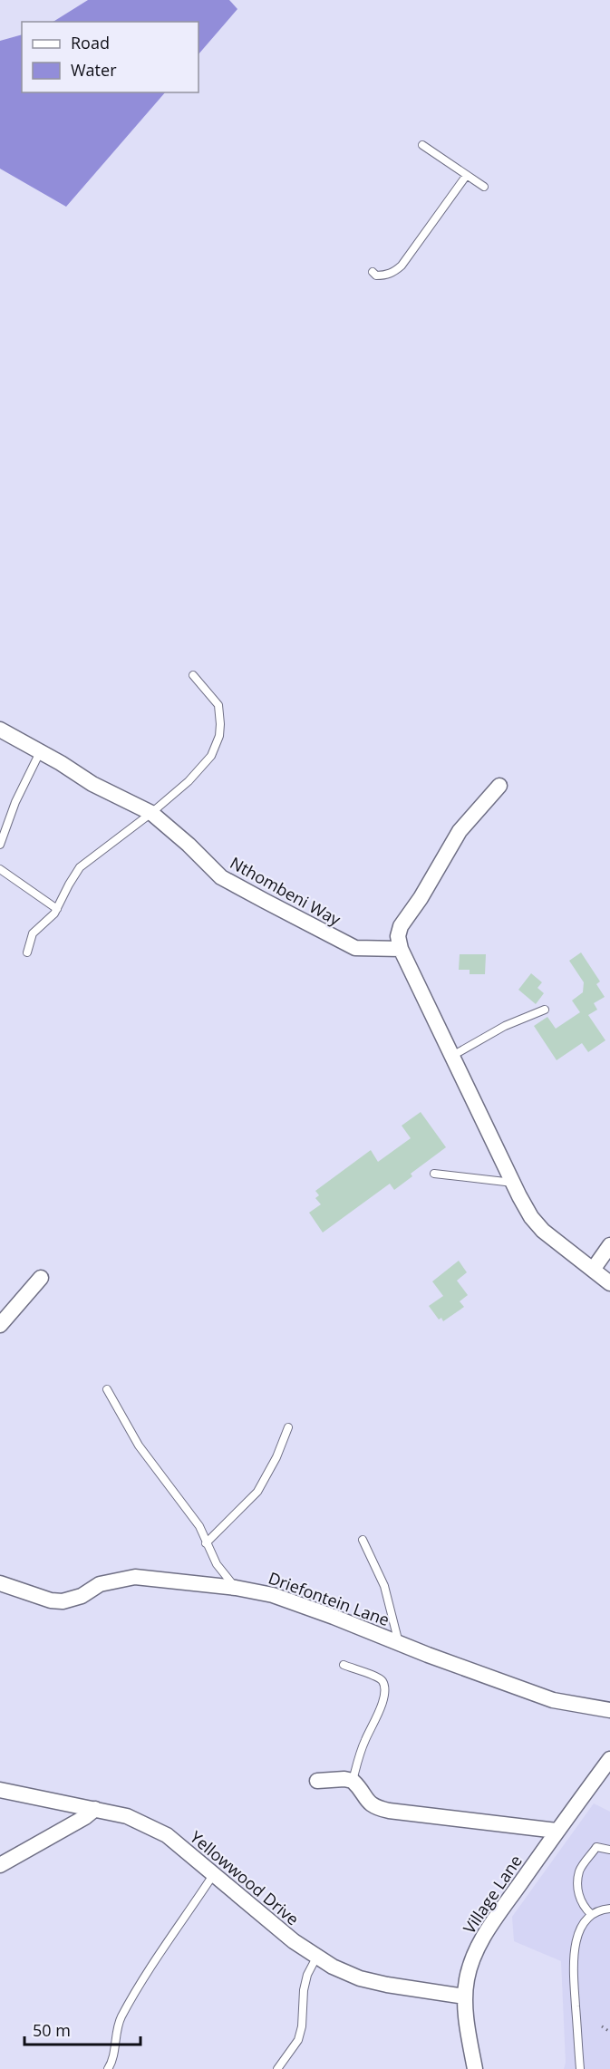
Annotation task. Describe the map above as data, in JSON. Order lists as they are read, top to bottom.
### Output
{
  "streets": {
    "street": [
      "Nthombeni Way",
      "Driefontein Lane",
      "Yellowwood Drive",
      "Village Lane"
    ]
  },
  "crossings": [
    ["Yellowwood Drive", "Village Lane"]
  ],
  "legend": ["Road", "Water"],
  "scale_bar": "50 m"
}
